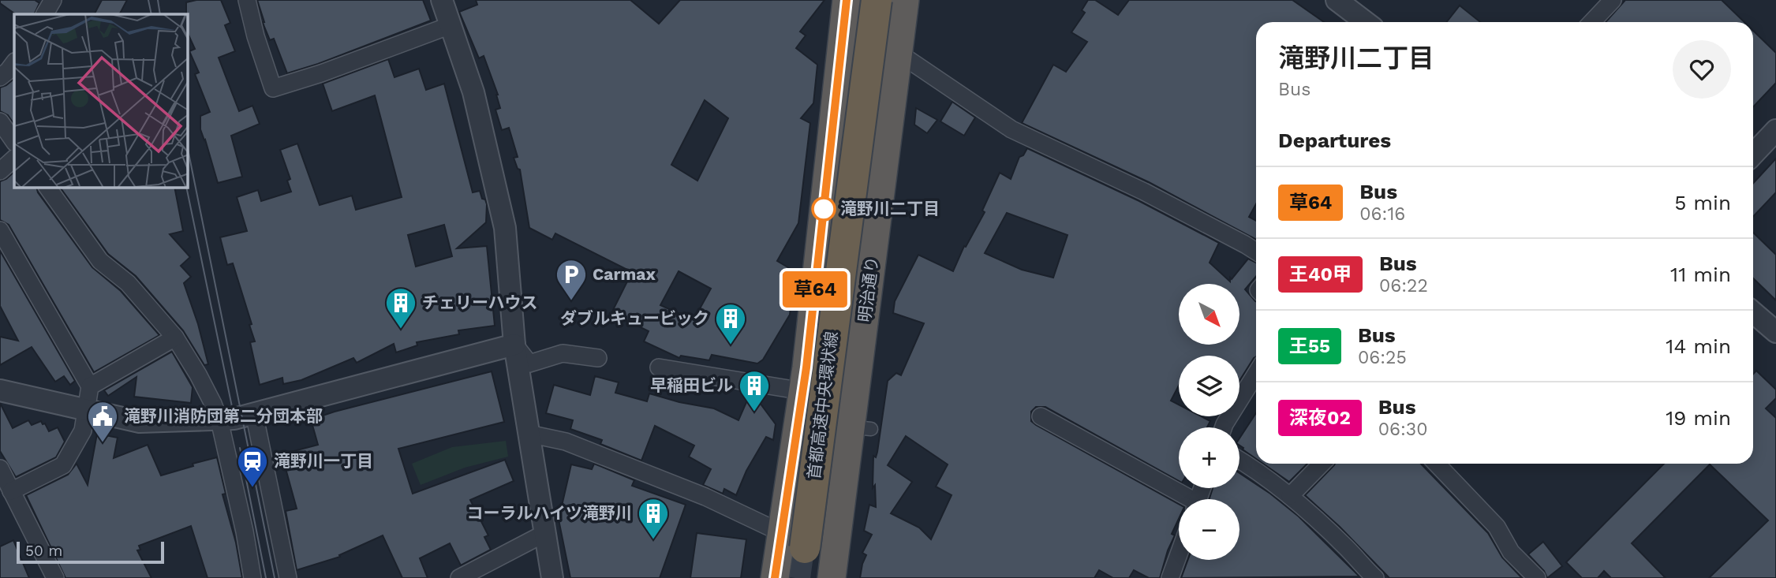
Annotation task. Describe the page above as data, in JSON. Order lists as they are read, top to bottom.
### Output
{
  "streets": {
    "highway": ["明治通り", "首都高速中央環状線"]
  },
  "places": {
    "other": ["滝野川二丁目"],
    "parking": ["Carmax"],
    "building": [
      "チェリーハウス",
      "ダブルキュービック",
      "早稲田ビル",
      "コーラルハイツ滝野川"
    ],
    "public building": ["滝野川消防団第二分団本部"],
    "station": ["滝野川一丁目"]
  },
  "lines": ["bus line 草64"],
  "scale_bar": "50 m",
  "north": "bottom right",
  "page": {
    "on_map": "草64",
    "heading": [
      ["滝野川二丁目", "Bus"],
      "Departures"
    ],
    "list": [
      {
        "mark": "草64",
        "name": "Bus",
        "note": "06:16",
        "value": "5 min"
      },
      {
        "mark": "王40甲",
        "name": "Bus",
        "note": "06:22",
        "value": "11 min"
      },
      {
        "mark": "王55",
        "name": "Bus",
        "note": "06:25",
        "value": "14 min"
      },
      {
        "mark": "深夜02",
        "name": "Bus",
        "note": "06:30",
        "value": "19 min"
      }
    ],
    "map_buttons": ["+", "−"],
    "scale": "50 m"
  }
}
